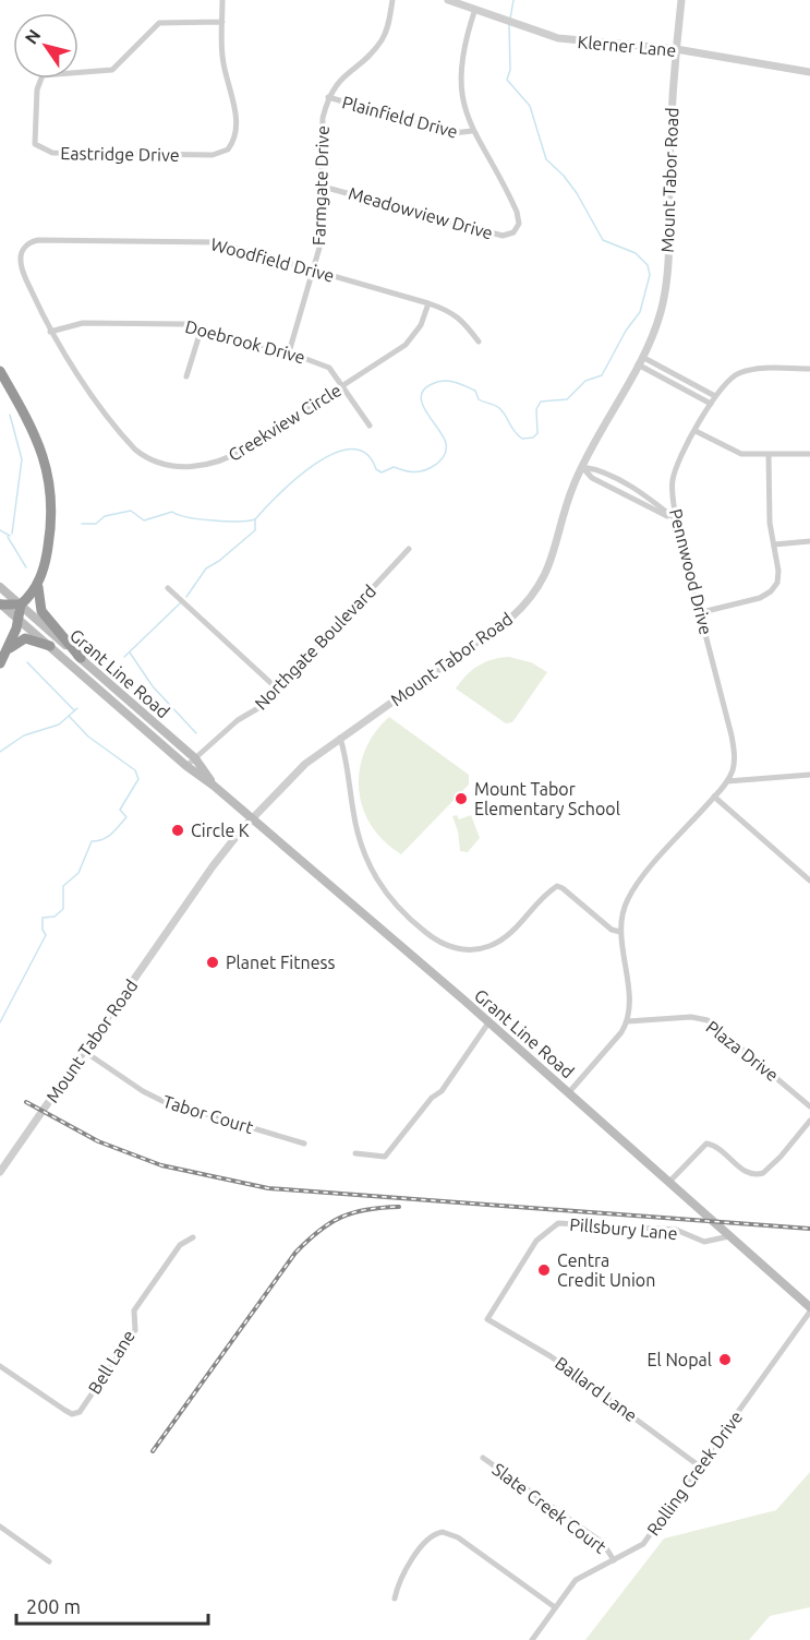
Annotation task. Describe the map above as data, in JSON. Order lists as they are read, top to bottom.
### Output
{
  "streets": {
    "main road": ["Grant Line Road"],
    "street": [
      "Klerner Lane",
      "Plainfield Drive",
      "Eastridge Drive",
      "Mount Tabor Road",
      "Farmgate Drive",
      "Meadowview Drive",
      "Woodfield Drive",
      "Doebrook Drive",
      "Creekview Circle",
      "Pennwood Drive",
      "Northgate Boulevard",
      "Plaza Drive",
      "Tabor Court",
      "Pillsbury Lane",
      "Bell Lane",
      "Ballard Lane",
      "Rolling Creek Drive",
      "Slate Creek Court"
    ]
  },
  "crossings": [
    ["Klerner Lane", "Mount Tabor Road"],
    ["Klerner Lane", "Meadowview Drive"],
    ["Plainfield Drive", "Farmgate Drive"],
    ["Plainfield Drive", "Meadowview Drive"],
    ["Mount Tabor Road", "Grant Line Road"],
    ["Mount Tabor Road", "Tabor Court"],
    ["Farmgate Drive", "Meadowview Drive"],
    ["Farmgate Drive", "Woodfield Drive"],
    ["Farmgate Drive", "Doebrook Drive"],
    ["Woodfield Drive", "Creekview Circle"],
    ["Doebrook Drive", "Creekview Circle"],
    ["Northgate Boulevard", "Grant Line Road"],
    ["Grant Line Road", "Pillsbury Lane"],
    ["Grant Line Road", "Rolling Creek Drive"],
    ["Pillsbury Lane", "Ballard Lane"],
    ["Ballard Lane", "Rolling Creek Drive"],
    ["Rolling Creek Drive", "Slate Creek Court"]
  ],
  "places": [
    "Mount Tabor Elementary School",
    "Circle K",
    "Planet Fitness",
    "Centra Credit Union",
    "El Nopal"
  ],
  "scale_bar": "200 m",
  "north": "top left"
}
